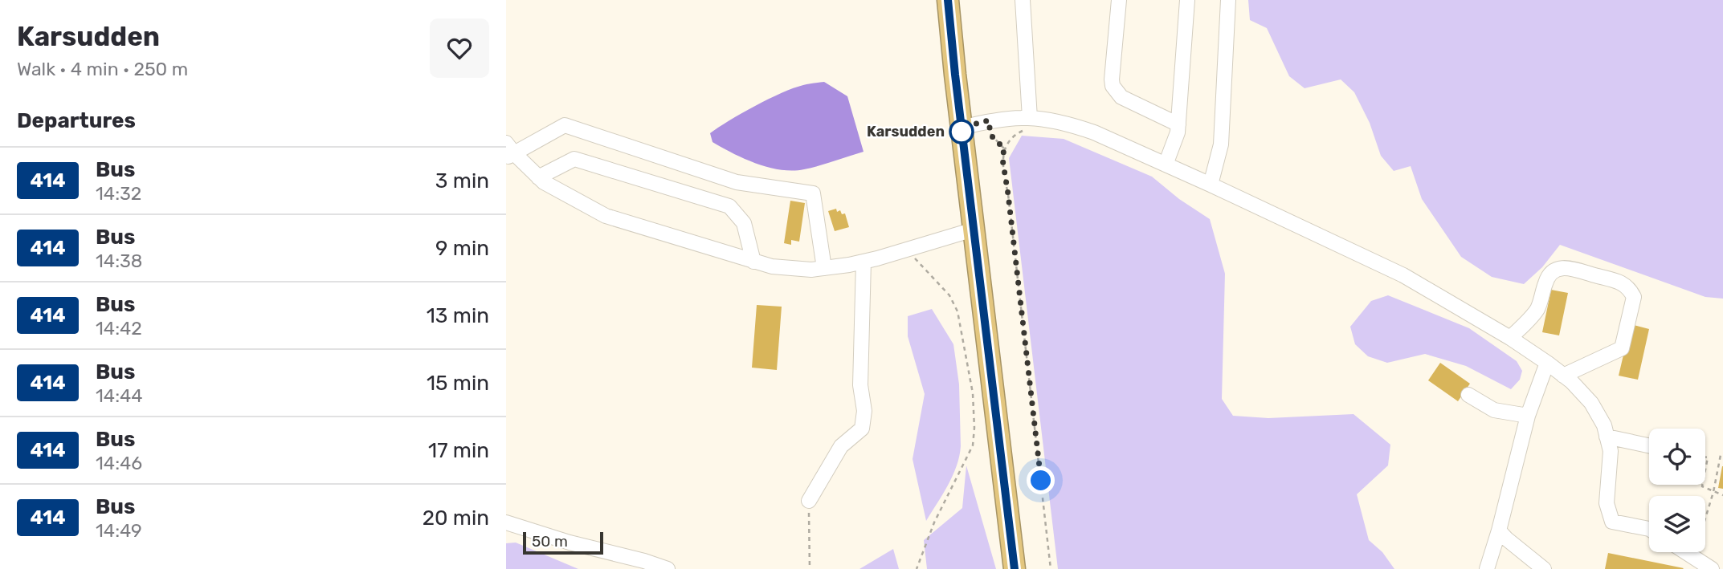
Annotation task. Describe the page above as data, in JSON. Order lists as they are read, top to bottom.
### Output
{
  "places": ["Karsudden"],
  "lines": ["bus line 414"],
  "scale_bar": "50 m",
  "page": {
    "heading": [
      ["Karsudden", "Walk · 4 min · 250 m"],
      "Departures"
    ],
    "list": [
      {
        "mark": "414",
        "name": "Bus",
        "note": "14:32",
        "value": "3 min"
      },
      {
        "mark": "414",
        "name": "Bus",
        "note": "14:38",
        "value": "9 min"
      },
      {
        "mark": "414",
        "name": "Bus",
        "note": "14:42",
        "value": "13 min"
      },
      {
        "mark": "414",
        "name": "Bus",
        "note": "14:44",
        "value": "15 min"
      },
      {
        "mark": "414",
        "name": "Bus",
        "note": "14:46",
        "value": "17 min"
      },
      {
        "mark": "414",
        "name": "Bus",
        "note": "14:49",
        "value": "20 min"
      }
    ],
    "scale": "50 m"
  }
}
